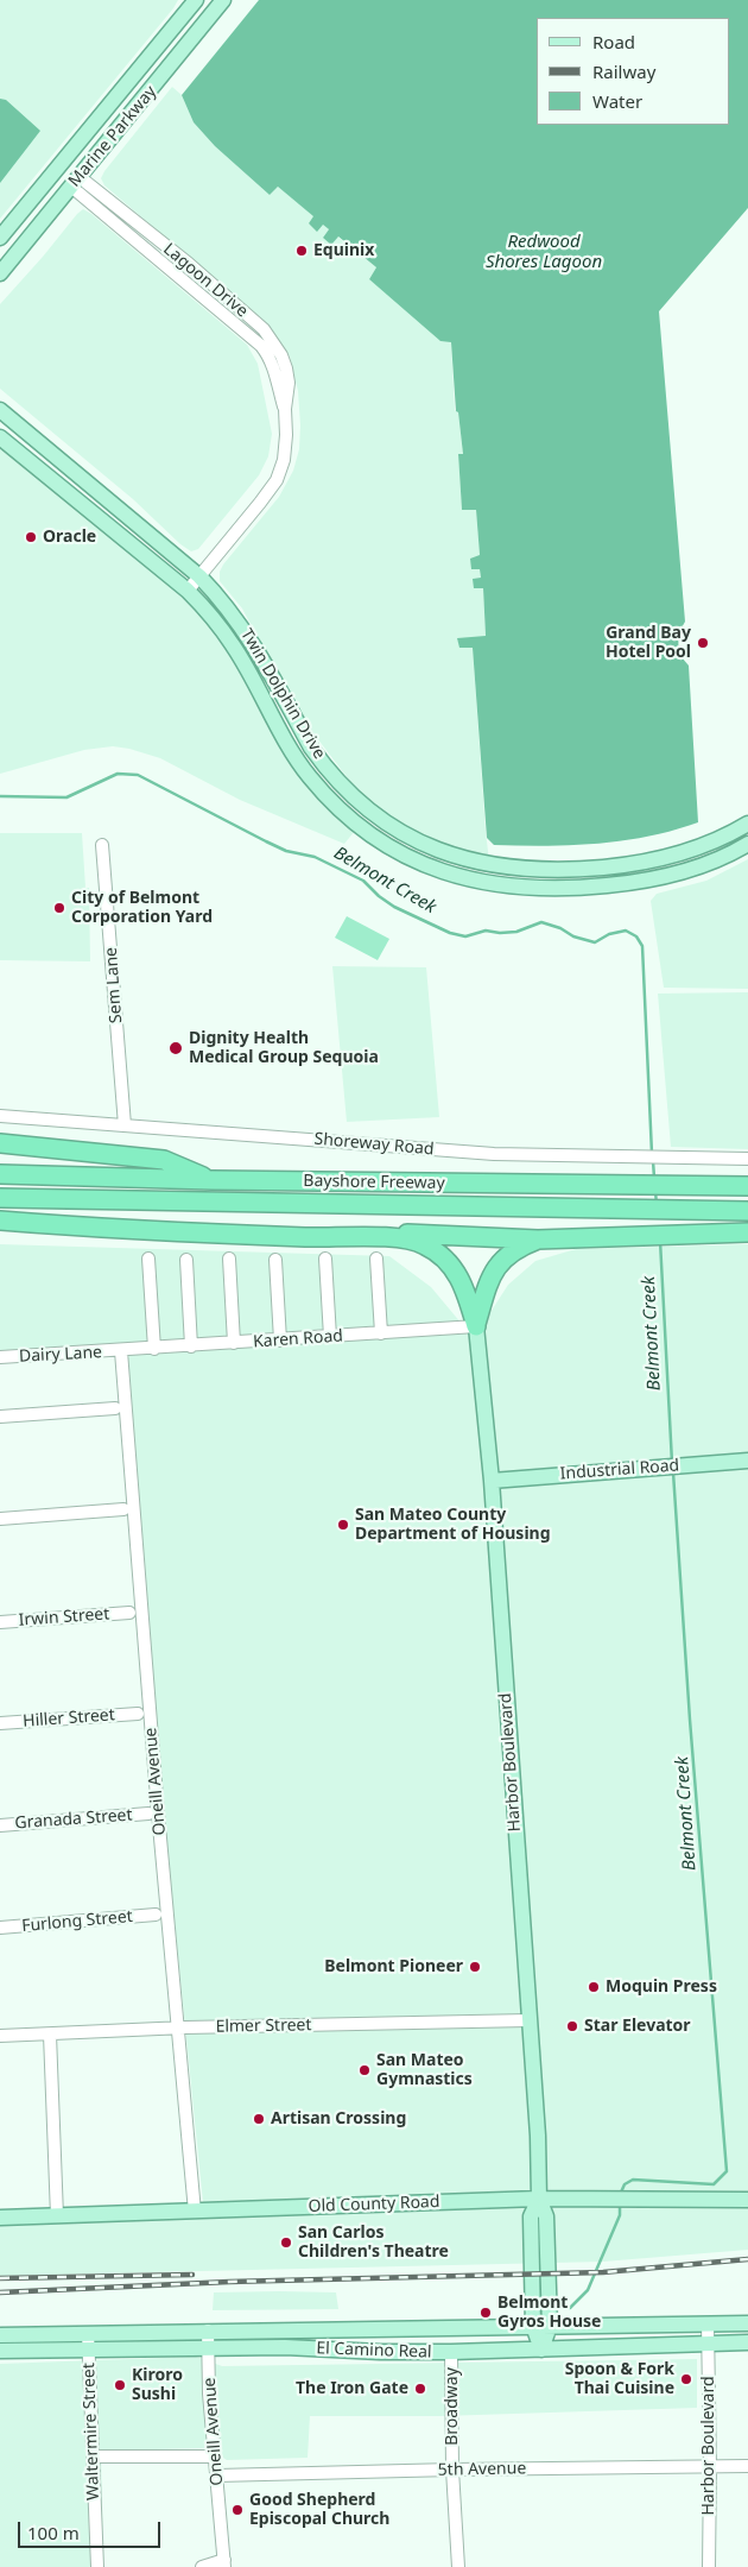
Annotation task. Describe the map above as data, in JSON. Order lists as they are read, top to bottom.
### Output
{
  "streets": {
    "highway": ["Bayshore Freeway"],
    "main road": [
      "Marine Parkway",
      "Twin Dolphin Drive",
      "Industrial Road",
      "Harbor Boulevard",
      "Old County Road",
      "El Camino Real"
    ],
    "street": [
      "Lagoon Drive",
      "Sem Lane",
      "Shoreway Road",
      "Karen Road",
      "Dairy Lane",
      "Irwin Street",
      "Hiller Street",
      "Oneill Avenue",
      "Granada Street",
      "Furlong Street",
      "Elmer Street",
      "Broadway",
      "Waltermire Street",
      "5th Avenue"
    ]
  },
  "crossings": [
    ["Marine Parkway", "Lagoon Drive"],
    ["Lagoon Drive", "Twin Dolphin Drive"],
    ["Sem Lane", "Shoreway Road"],
    ["Karen Road", "Dairy Lane"],
    ["Karen Road", "Harbor Boulevard"],
    ["Karen Road", "Oneill Avenue"],
    ["Dairy Lane", "Oneill Avenue"],
    ["Industrial Road", "Harbor Boulevard"],
    ["Harbor Boulevard", "Elmer Street"],
    ["Harbor Boulevard", "Old County Road"],
    ["Harbor Boulevard", "El Camino Real"],
    ["Harbor Boulevard", "5th Avenue"],
    ["Oneill Avenue", "Elmer Street"],
    ["Oneill Avenue", "Old County Road"],
    ["Oneill Avenue", "El Camino Real"],
    ["Oneill Avenue", "5th Avenue"],
    ["El Camino Real", "Broadway"],
    ["El Camino Real", "Waltermire Street"],
    ["Broadway", "5th Avenue"]
  ],
  "water": ["Redwood Shores Lagoon", "Belmont Creek"],
  "places": [
    "Equinix",
    "Oracle",
    "Grand Bay Hotel Pool",
    "City of Belmont Corporation Yard",
    "Dignity Health Medical Group Sequoia",
    "San Mateo County Department of Housing",
    "Belmont Pioneer",
    "Moquin Press",
    "Star Elevator",
    "San Mateo Gymnastics",
    "Artisan Crossing",
    "San Carlos Children's Theatre",
    "Belmont Gyros House",
    "Spoon & Fork Thai Cuisine",
    "Kiroro Sushi",
    "The Iron Gate",
    "Good Shepherd Episcopal Church"
  ],
  "legend": ["Road", "Railway", "Water"],
  "scale_bar": "100 m"
}
